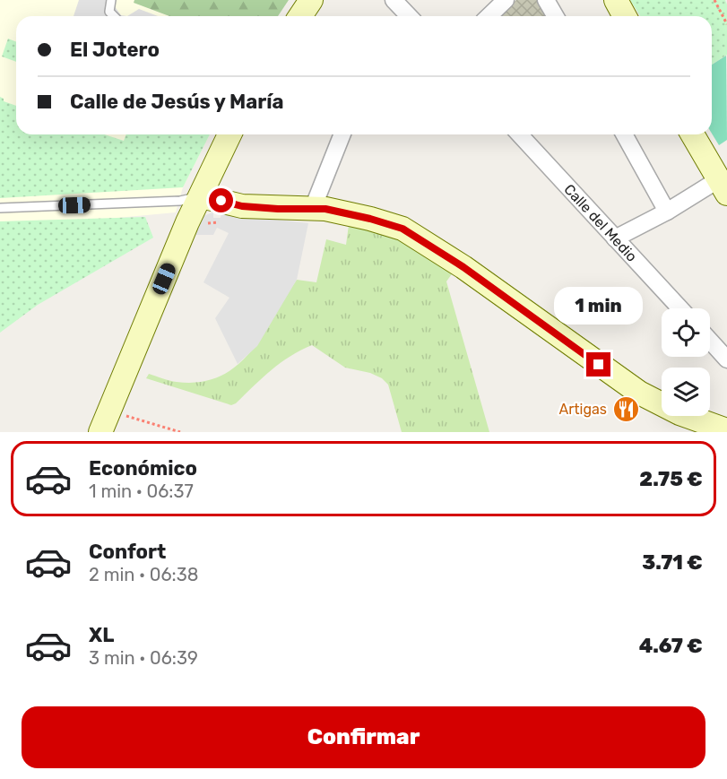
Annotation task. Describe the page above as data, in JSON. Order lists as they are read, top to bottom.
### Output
{
  "streets": {
    "street": ["Calle del Medio"]
  },
  "places": {
    "restaurant": ["Artigas"]
  },
  "page": {
    "banner": ["El Jotero", "Calle de Jesús y María"],
    "bubble": "1 min",
    "list": [
      {
        "name": "Económico",
        "note": "1 min · 06:37",
        "value": "2.75 €"
      },
      {
        "name": "Confort",
        "note": "2 min · 06:38",
        "value": "3.71 €"
      },
      {
        "name": "XL",
        "note": "3 min · 06:39",
        "value": "4.67 €"
      }
    ],
    "buttons": "Confirmar"
  }
}
